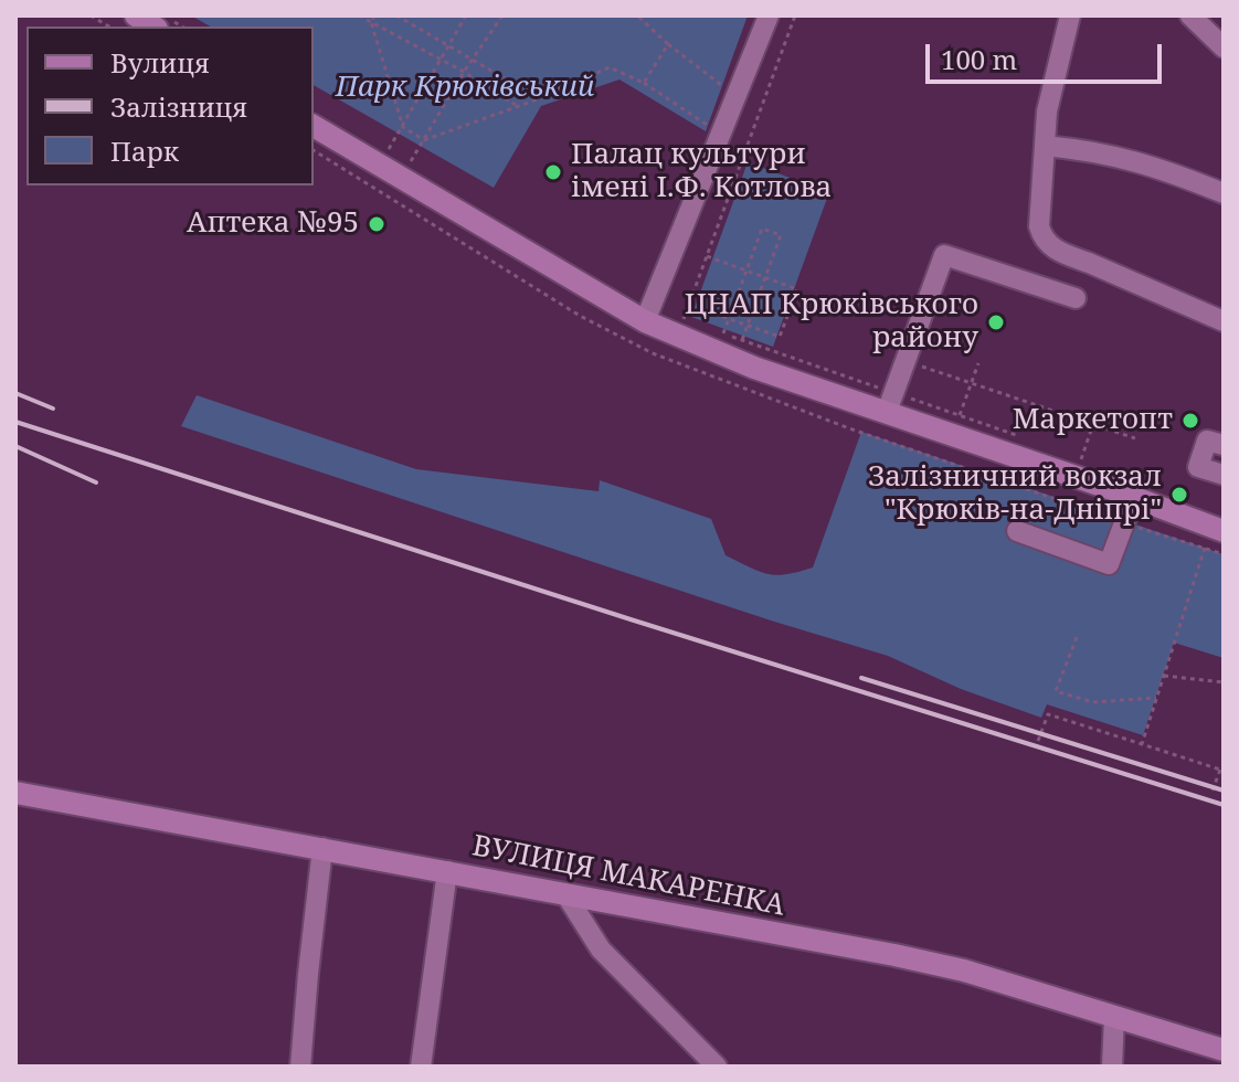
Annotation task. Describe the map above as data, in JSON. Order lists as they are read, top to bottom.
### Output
{
  "streets": {
    "main road": ["ВУЛИЦЯ МАКАРЕНКА"]
  },
  "parks": ["Парк Крюківський"],
  "places": [
    "Палац культури імені І.Ф. Котлова",
    "Аптека №95",
    "ЦНАП Крюківського району",
    "Маркетопт",
    "Залізничний вокзал \"Крюкiв-на-Днiпрi\""
  ],
  "legend": ["Вулиця", "Залізниця", "Парк"],
  "scale_bar": "100 m"
}
